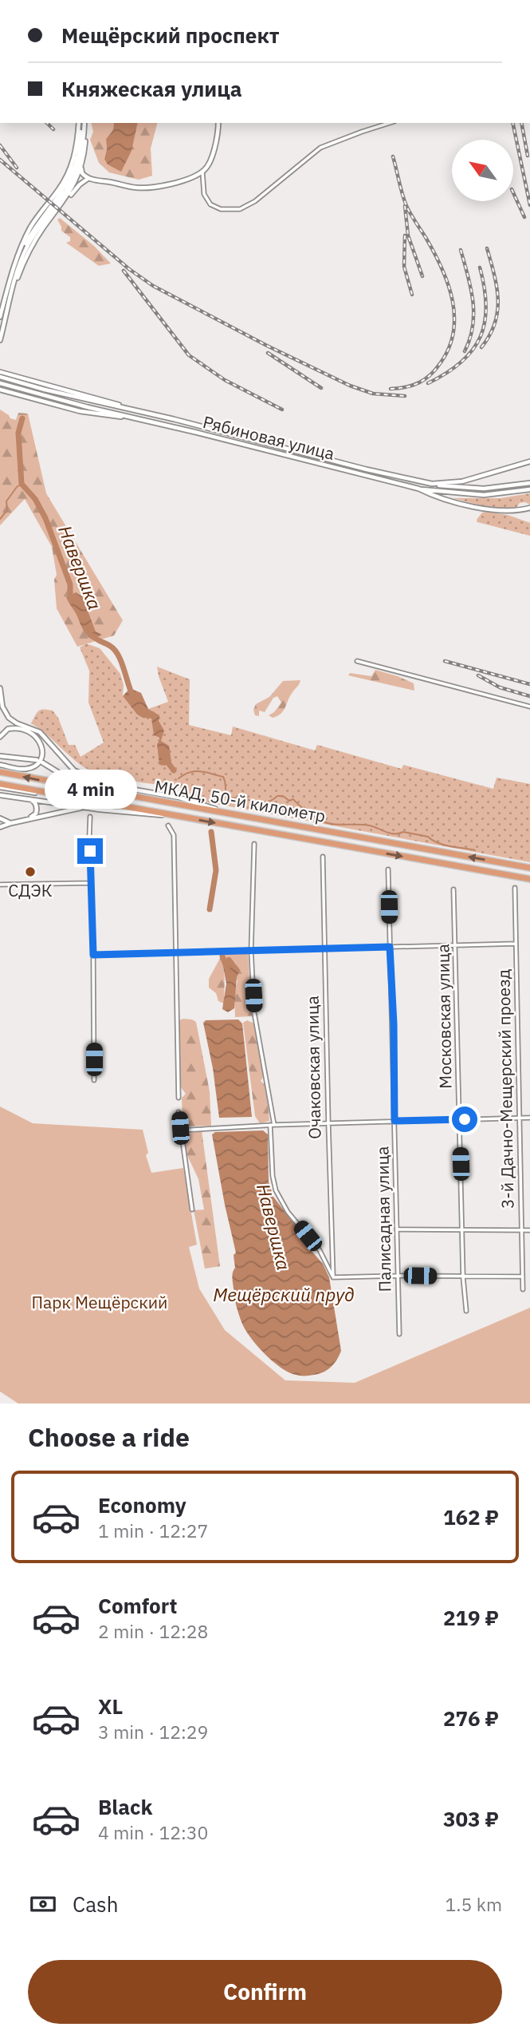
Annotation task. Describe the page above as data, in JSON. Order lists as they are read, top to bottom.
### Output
{
  "streets": {
    "highway": ["МКАД, 50-й километр"],
    "main road": ["Рябиновая улица"],
    "street": [
      "Московская улица",
      "Очаковская улица",
      "3-й Дачно-Мещерский проезд",
      "Палисадная улица"
    ]
  },
  "water": ["Навершка", "Мещёрский пруд"],
  "parks": ["Парк Мещёрский"],
  "places": ["СДЭК"],
  "north": "top left",
  "page": {
    "banner": ["Мещёрский проспект", "Княжеская улица"],
    "bubble": "4 min",
    "heading": "Choose a ride",
    "list": [
      {
        "name": "Economy",
        "note": "1 min · 12:27",
        "value": "162 ₽"
      },
      {
        "name": "Comfort",
        "note": "2 min · 12:28",
        "value": "219 ₽"
      },
      {
        "name": "XL",
        "note": "3 min · 12:29",
        "value": "276 ₽"
      },
      {
        "name": "Black",
        "note": "4 min · 12:30",
        "value": "303 ₽"
      }
    ],
    "pay": ["Cash", "1.5 km"],
    "buttons": "Confirm"
  }
}
